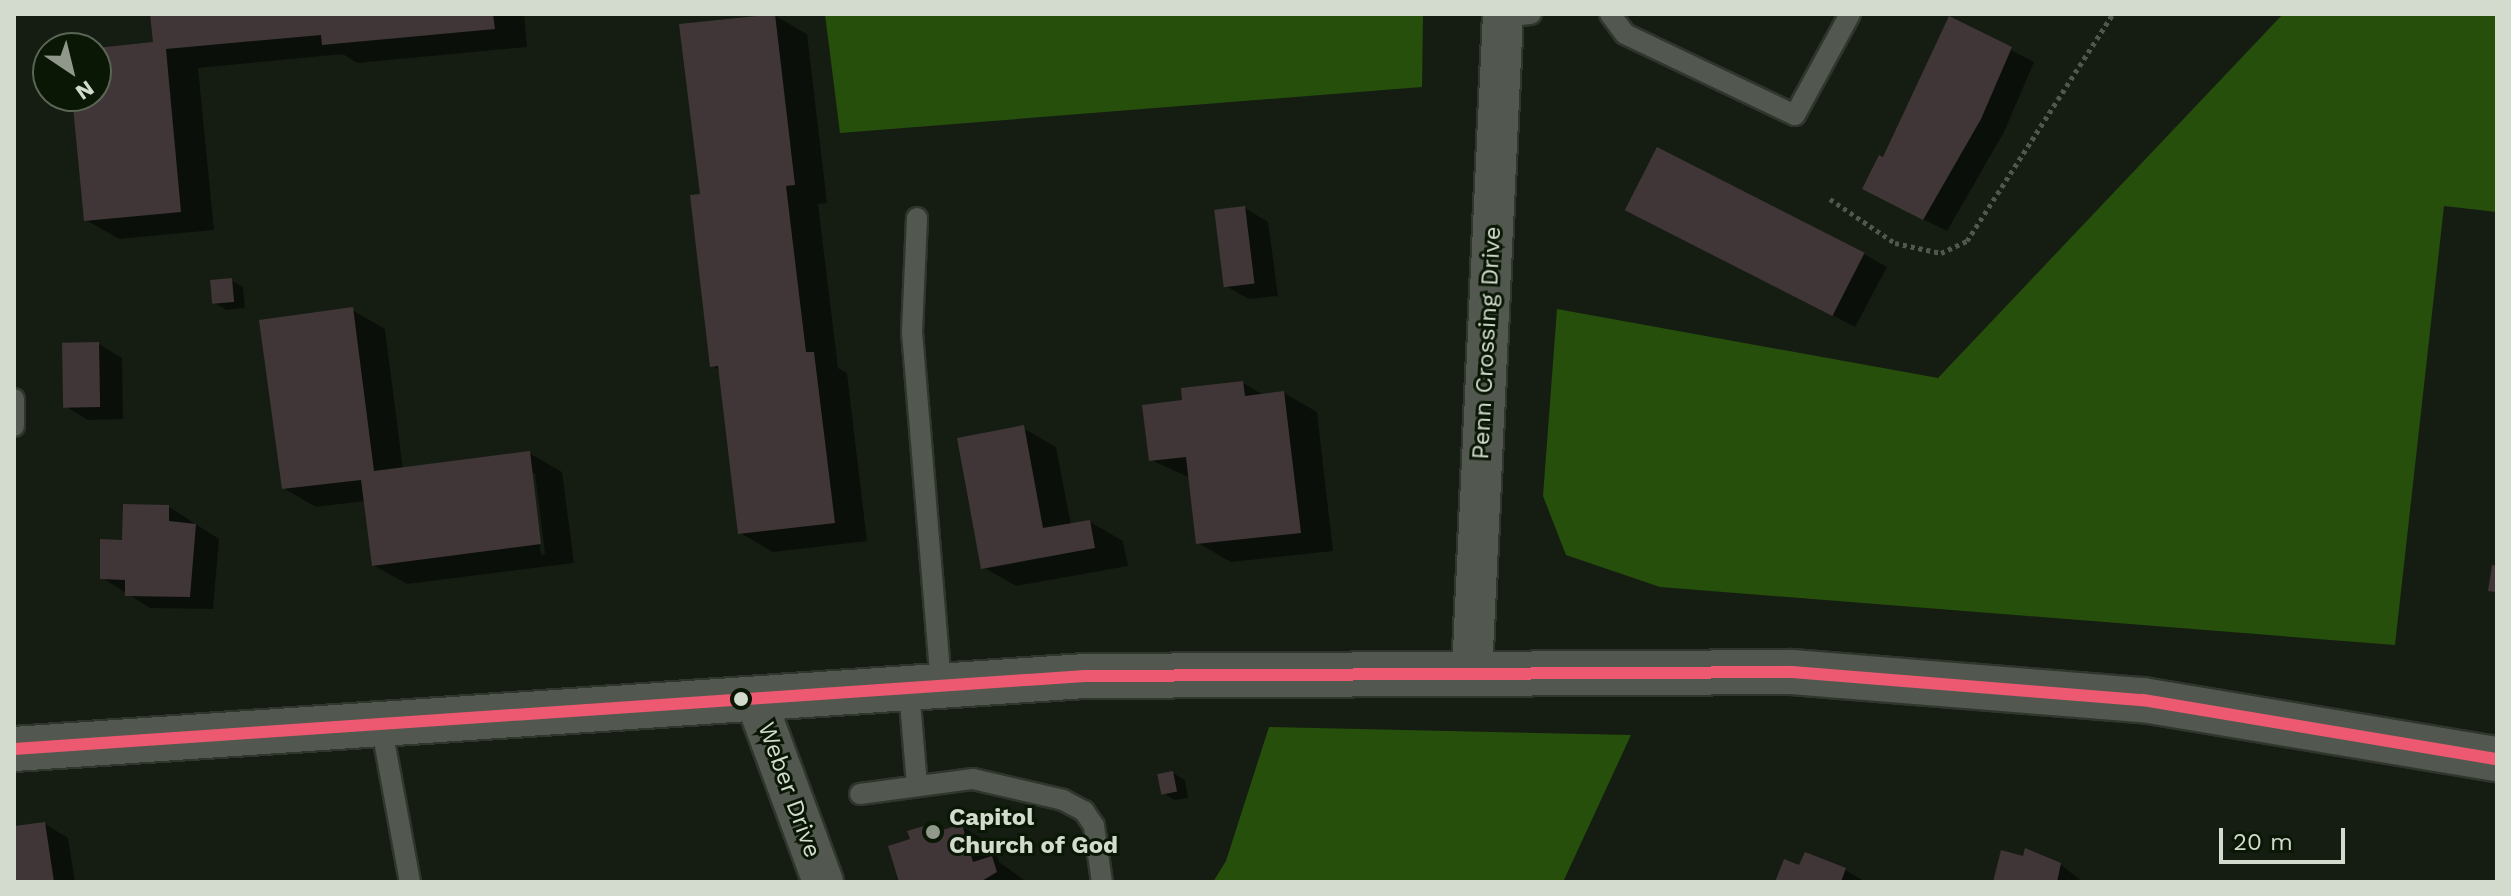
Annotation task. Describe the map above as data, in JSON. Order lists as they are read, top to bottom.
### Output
{
  "streets": {
    "street": ["Penn Crossing Drive", "Weber Drive"]
  },
  "places": ["Capitol Church of God"],
  "scale_bar": "20 m",
  "north": "bottom right"
}
